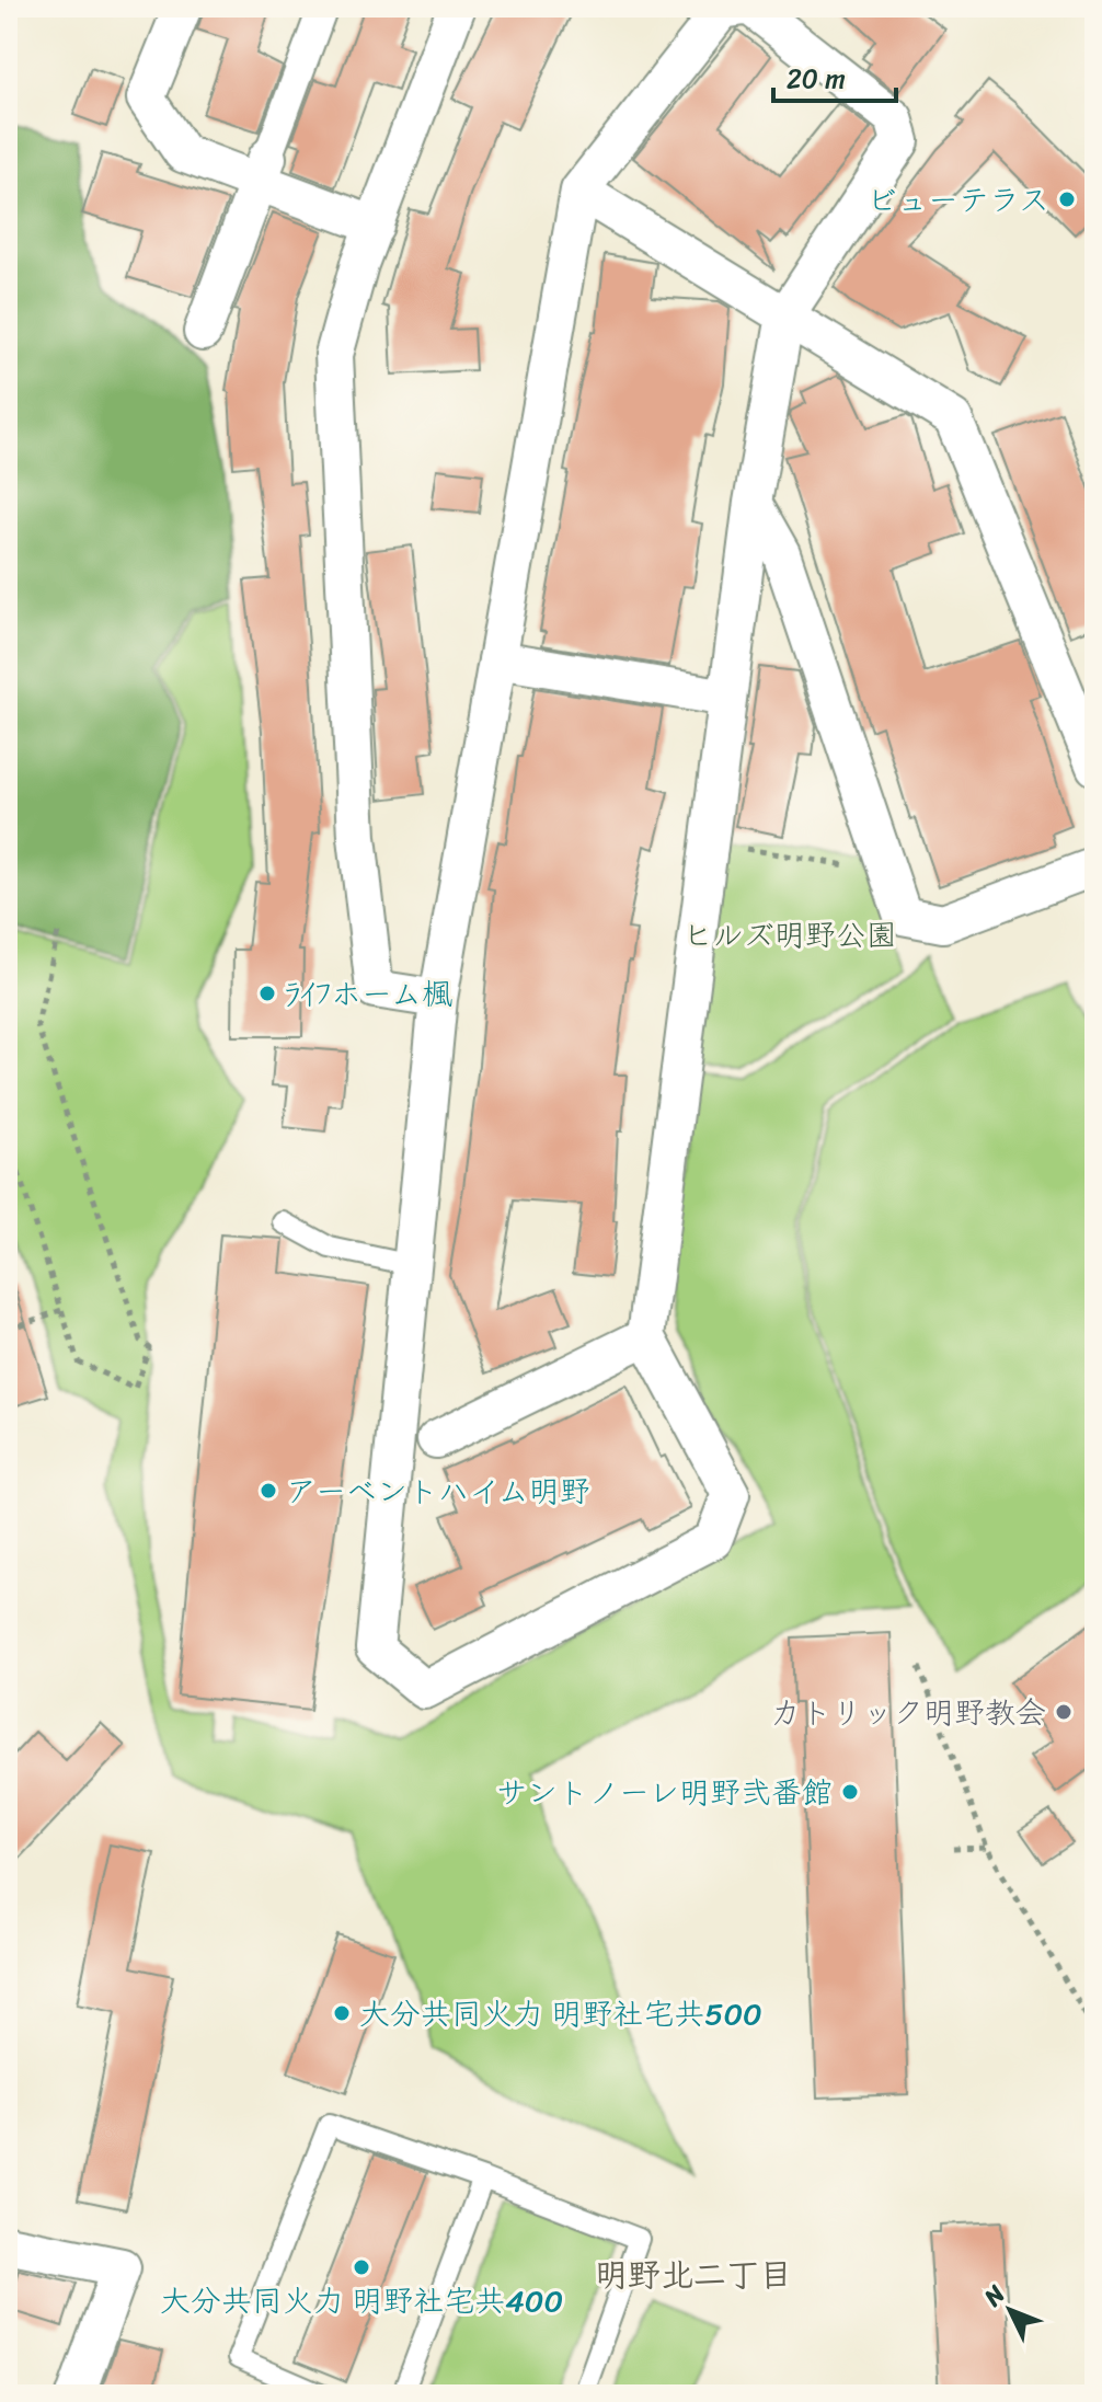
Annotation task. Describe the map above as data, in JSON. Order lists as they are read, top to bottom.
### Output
{
  "districts": ["明野北二丁目"],
  "parks": ["ヒルズ明野公園"],
  "places": [
    "ビューテラス",
    "ﾗｲﾌホーム楓",
    "アーベントハイム明野",
    "カトリック明野教会",
    "サントノーレ明野弐番館",
    "大分共同火力 明野社宅共500",
    "大分共同火力 明野社宅共400"
  ],
  "scale_bar": "20 m",
  "north": "top left"
}
